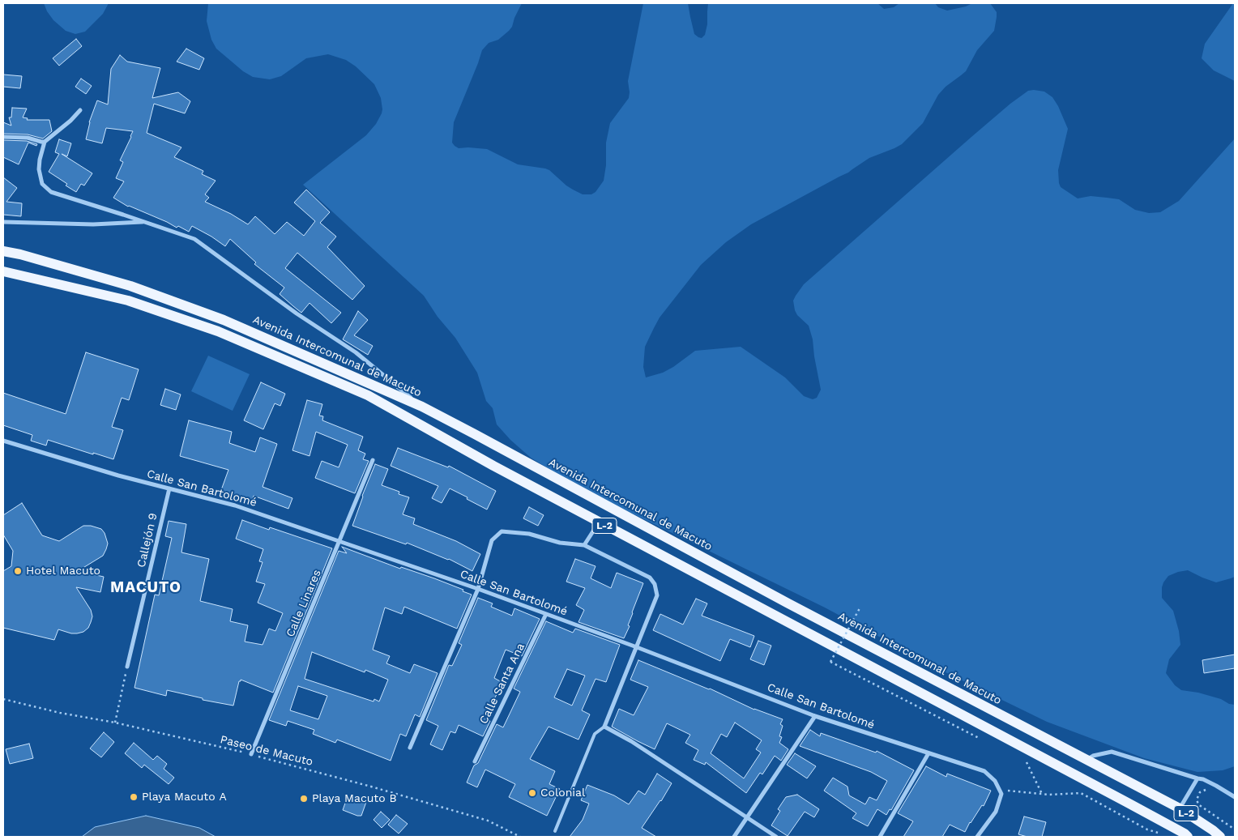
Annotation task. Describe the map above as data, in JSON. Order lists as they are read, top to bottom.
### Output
{
  "streets": {
    "main road": ["Avenida Intercomunal de Macuto", "L-2"],
    "street": [
      "Calle San Bartolomé",
      "Callejón 9",
      "Calle Linares",
      "Calle Santa Ana"
    ],
    "path": ["Paseo de Macuto"]
  },
  "crossings": [
    ["Calle San Bartolomé", "Callejón 9"],
    ["Calle San Bartolomé", "Calle Linares"],
    ["Calle San Bartolomé", "Calle Santa Ana"],
    ["Calle Linares", "Paseo de Macuto"]
  ],
  "districts": ["MACUTO"],
  "places": [
    "Hotel Macuto",
    "Colonial",
    "Playa Macuto A",
    "Playa Macuto B"
  ]
}
